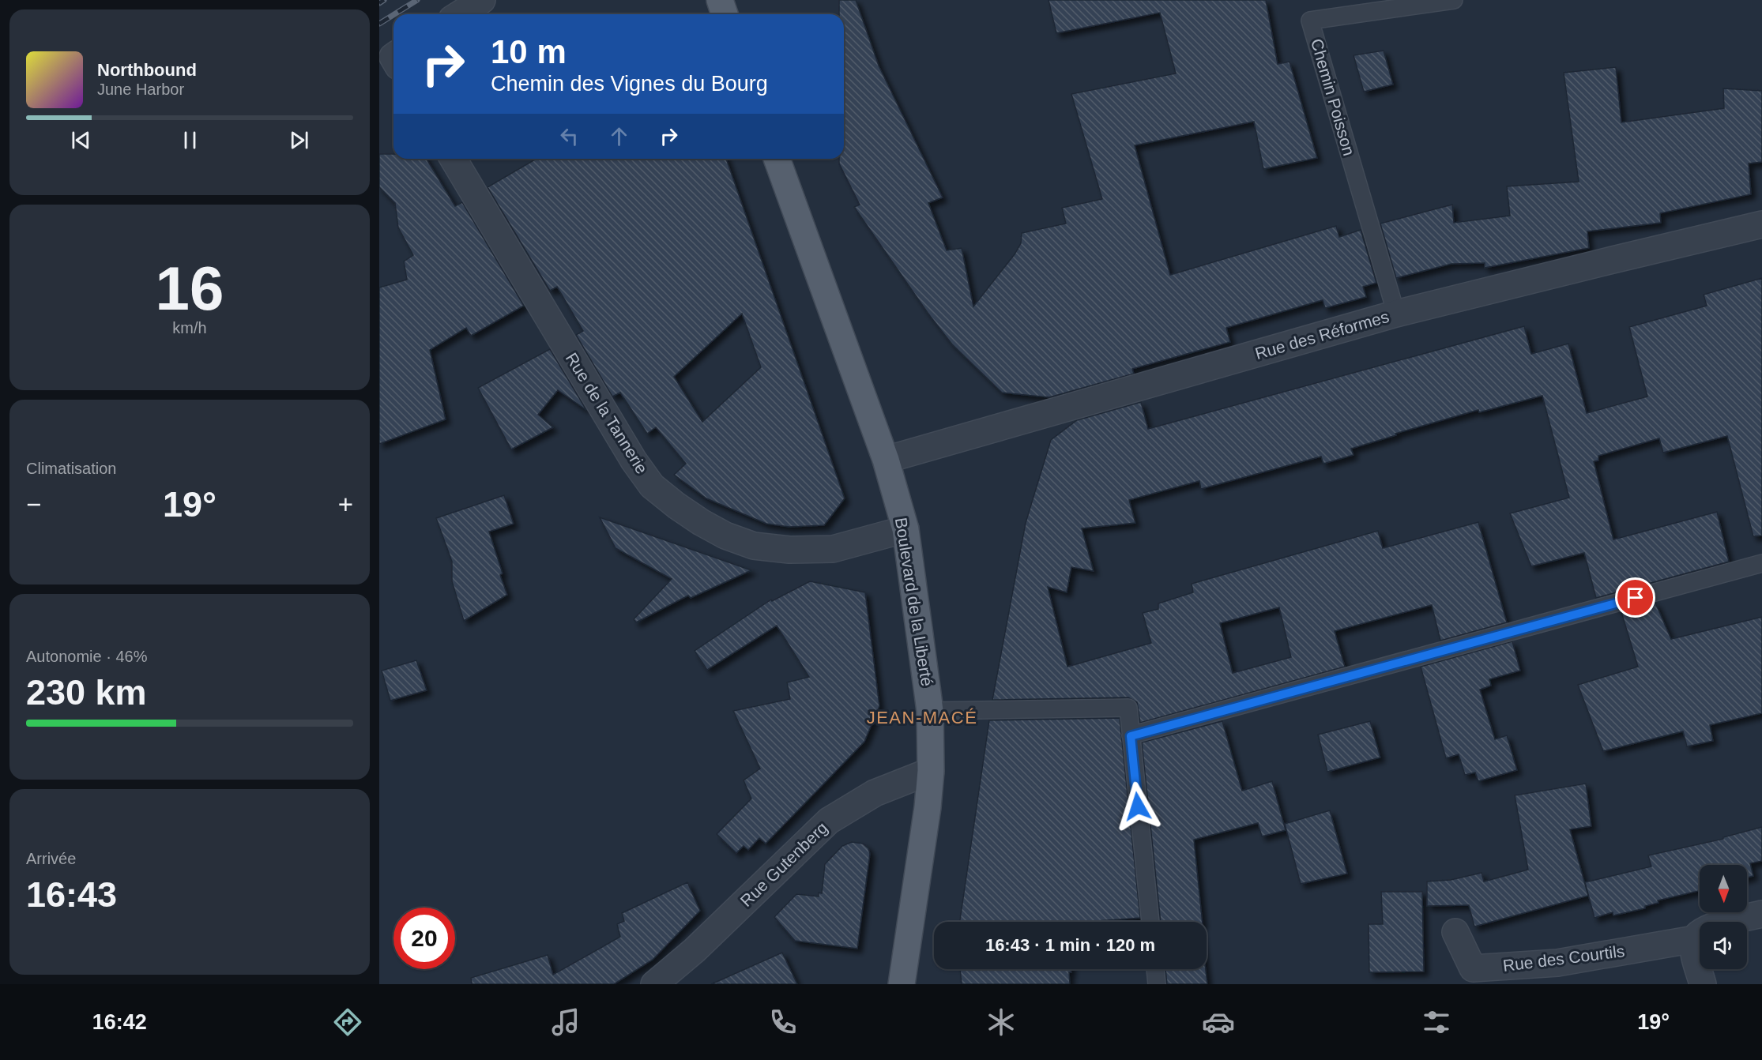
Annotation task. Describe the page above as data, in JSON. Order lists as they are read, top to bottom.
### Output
{
  "streets": {
    "main road": ["Boulevard de la Liberté"],
    "street": [
      "Rue des Réformes",
      "Rue de la Tannerie",
      "Rue Gutenberg",
      "Rue des Courtils"
    ],
    "lane": ["Chemin Poisson"]
  },
  "crossings": [
    ["Chemin Poisson", "Rue des Réformes"],
    ["Rue des Réformes", "Boulevard de la Liberté"],
    ["Rue de la Tannerie", "Boulevard de la Liberté"],
    ["Boulevard de la Liberté", "Rue Gutenberg"]
  ],
  "districts": ["JEAN-MACÉ"],
  "north": "bottom",
  "page": {
    "turn": ["10 m", "Chemin des Vignes du Bourg"],
    "song": ["Northbound", "June Harbor"],
    "tile": [
      ["16", "km/h"],
      "Climatisation",
      ["Autonomie · 46%", "230 km"],
      ["Arrivée", "16:43"]
    ],
    "heat": ["−", "19°", "+"],
    "limit": "20",
    "trip": "16:43 · 1 min · 120 m",
    "tabs": ["16:42", "19°"]
  }
}
